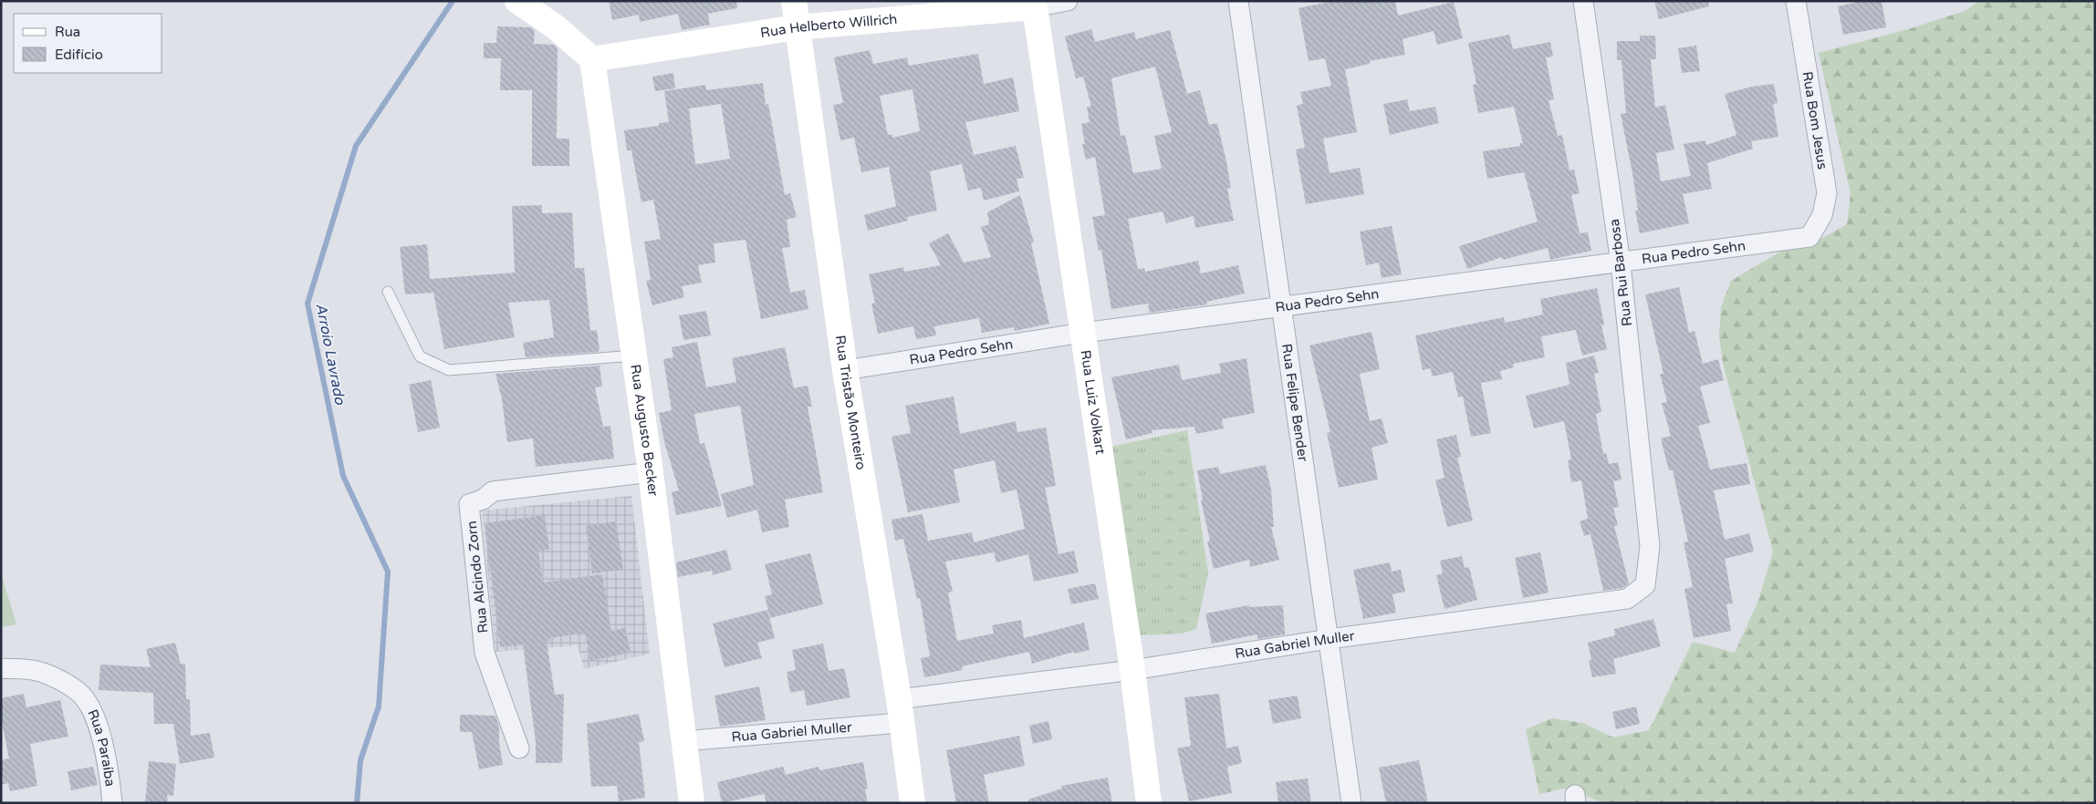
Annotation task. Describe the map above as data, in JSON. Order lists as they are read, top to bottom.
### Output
{
  "streets": {
    "street": [
      "Rua Helberto Willrich",
      "Rua Bom Jesus",
      "Rua Pedro Sehn",
      "Rua Rui Barbosa",
      "Rua Tristão Monteiro",
      "Rua Luiz Volkart",
      "Rua Felipe Bender",
      "Rua Augusto Becker",
      "Rua Alcindo Zorn",
      "Rua Gabriel Muller",
      "Rua Paraíba"
    ]
  },
  "crossings": [
    ["Rua Helberto Willrich", "Rua Tristão Monteiro"],
    ["Rua Helberto Willrich", "Rua Luiz Volkart"],
    ["Rua Helberto Willrich", "Rua Augusto Becker"],
    ["Rua Bom Jesus", "Rua Pedro Sehn"],
    ["Rua Pedro Sehn", "Rua Rui Barbosa"],
    ["Rua Pedro Sehn", "Rua Tristão Monteiro"],
    ["Rua Pedro Sehn", "Rua Luiz Volkart"],
    ["Rua Pedro Sehn", "Rua Felipe Bender"],
    ["Rua Rui Barbosa", "Rua Gabriel Muller"],
    ["Rua Tristão Monteiro", "Rua Gabriel Muller"],
    ["Rua Luiz Volkart", "Rua Gabriel Muller"],
    ["Rua Felipe Bender", "Rua Gabriel Muller"],
    ["Rua Augusto Becker", "Rua Alcindo Zorn"],
    ["Rua Augusto Becker", "Rua Gabriel Muller"]
  ],
  "water": ["Arroio Lavrado"],
  "legend": ["Rua", "Edifício"]
}
